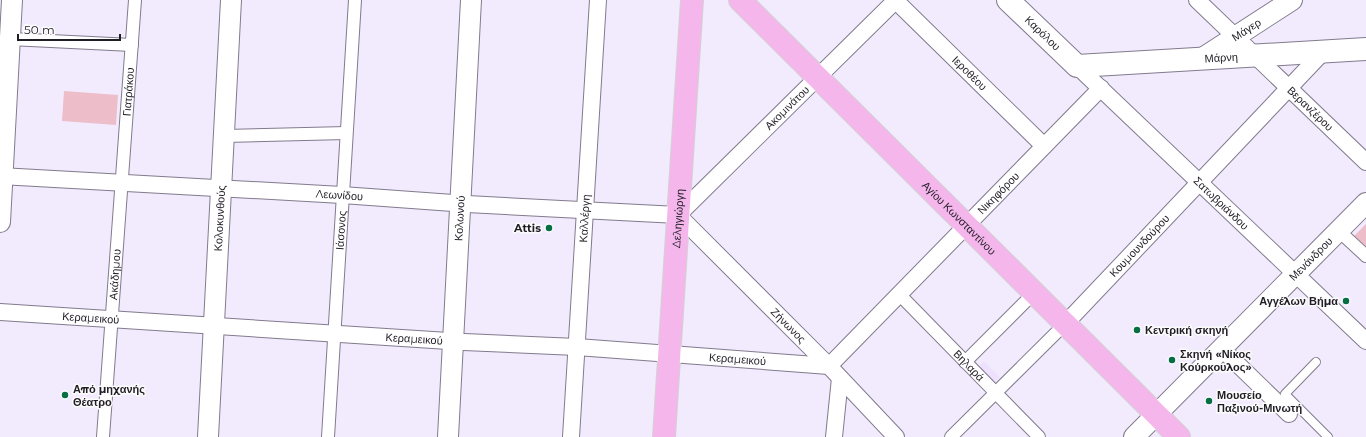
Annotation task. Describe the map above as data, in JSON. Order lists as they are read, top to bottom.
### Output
{
  "streets": {
    "main road": [
      "Καρόλου",
      "Μάρνη",
      "Δεληγιώργη",
      "Αγίου Κωνσταντίνου"
    ],
    "street": [
      "Μάγερ",
      "Ιεροθέου",
      "Γιατράκου",
      "Ακομινάτου",
      "Βερανζέρου",
      "Νικηφόρου",
      "Λεωνίδου",
      "Σατωβριάνδου",
      "Κολωνού",
      "Κολοκυνθούς",
      "Καλλέργη",
      "Ιάσονος",
      "Κουμουνδούρου",
      "Μενάνδρου",
      "Ακάδημου",
      "Κεραμεικού",
      "Ζήνωνος",
      "Βηλαρά"
    ]
  },
  "crossings": [
    ["Μάγερ", "Μάρνη"],
    ["Μάγερ", "Βερανζέρου"],
    ["Καρόλου", "Μάρνη"],
    ["Καρόλου", "Σατωβριάνδου"],
    ["Μάρνη", "Βερανζέρου"],
    ["Μάρνη", "Σατωβριάνδου"],
    ["Μάρνη", "Κουμουνδούρου"],
    ["Ιεροθέου", "Ακομινάτου"],
    ["Ιεροθέου", "Νικηφόρου"],
    ["Γιατράκου", "Λεωνίδου"],
    ["Γιατράκου", "Ακάδημου"],
    ["Ακομινάτου", "Λεωνίδου"],
    ["Ακομινάτου", "Δεληγιώργη"],
    ["Ακομινάτου", "Αγίου Κωνσταντίνου"],
    ["Ακομινάτου", "Ζήνωνος"],
    ["Βερανζέρου", "Κουμουνδούρου"],
    ["Νικηφόρου", "Σατωβριάνδου"],
    ["Νικηφόρου", "Αγίου Κωνσταντίνου"],
    ["Νικηφόρου", "Κεραμεικού"],
    ["Νικηφόρου", "Ζήνωνος"],
    ["Νικηφόρου", "Βηλαρά"],
    ["Λεωνίδου", "Κολωνού"],
    ["Λεωνίδου", "Κολοκυνθούς"],
    ["Λεωνίδου", "Καλλέργη"],
    ["Λεωνίδου", "Δεληγιώργη"],
    ["Λεωνίδου", "Ιάσονος"],
    ["Λεωνίδου", "Ακάδημου"],
    ["Λεωνίδου", "Ζήνωνος"],
    ["Σατωβριάνδου", "Κουμουνδούρου"],
    ["Σατωβριάνδου", "Μενάνδρου"],
    ["Κολωνού", "Κεραμεικού"],
    ["Κολοκυνθούς", "Κεραμεικού"],
    ["Καλλέργη", "Κεραμεικού"],
    ["Δεληγιώργη", "Κεραμεικού"],
    ["Δεληγιώργη", "Ζήνωνος"],
    ["Αγίου Κωνσταντίνου", "Κουμουνδούρου"],
    ["Αγίου Κωνσταντίνου", "Μενάνδρου"],
    ["Ιάσονος", "Κεραμεικού"],
    ["Κουμουνδούρου", "Βηλαρά"],
    ["Ακάδημου", "Κεραμεικού"],
    ["Κεραμεικού", "Ζήνωνος"]
  ],
  "places": [
    "Attis",
    "Αγγέλων Βήμα",
    "Κεντρική σκηνή",
    "Σκηνή «Νίκος Κούρκουλος»",
    "Από μηχανής Θέατρο",
    "Μουσείο Παξινού-Μινωτή"
  ],
  "scale_bar": "50 m"
}
